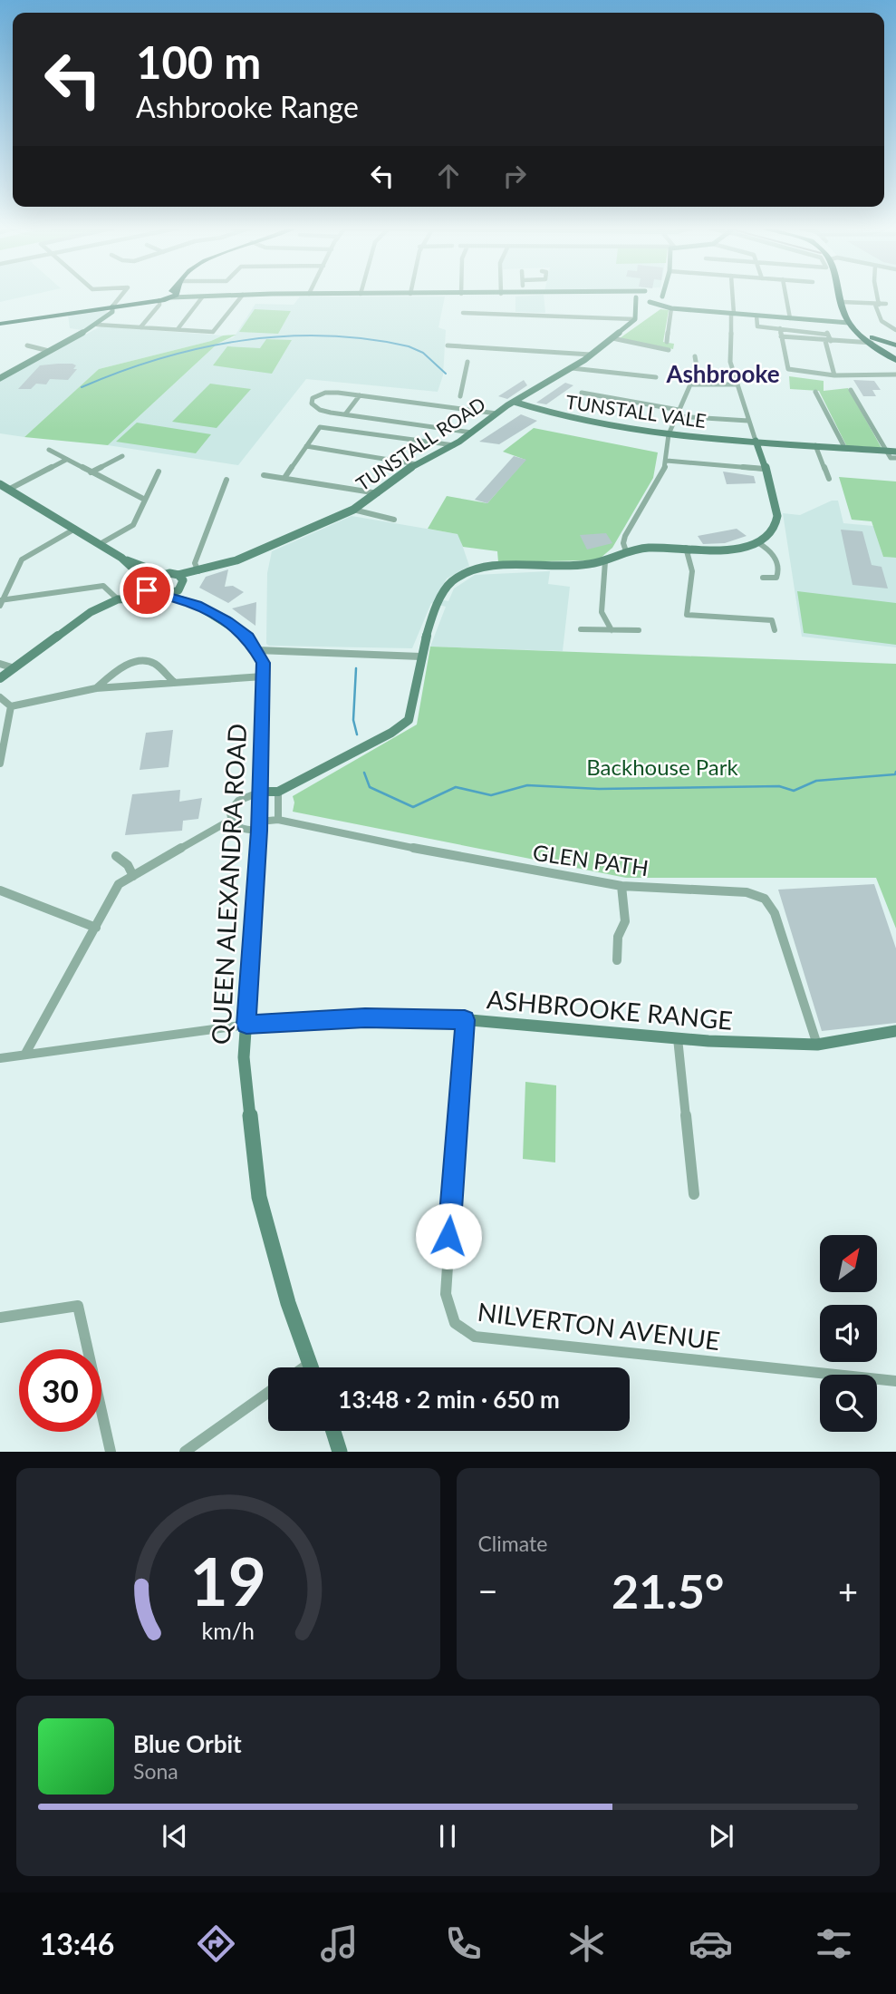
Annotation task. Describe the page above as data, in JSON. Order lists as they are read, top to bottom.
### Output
{
  "streets": {
    "street": [
      "TUNSTALL VALE",
      "TUNSTALL ROAD",
      "GLEN PATH",
      "QUEEN ALEXANDRA ROAD",
      "ASHBROOKE RANGE",
      "NILVERTON AVENUE"
    ]
  },
  "crossings": [
    ["TUNSTALL VALE", "TUNSTALL ROAD"],
    ["GLEN PATH", "QUEEN ALEXANDRA ROAD"],
    ["GLEN PATH", "ASHBROOKE RANGE"],
    ["QUEEN ALEXANDRA ROAD", "ASHBROOKE RANGE"],
    ["ASHBROOKE RANGE", "NILVERTON AVENUE"]
  ],
  "districts": ["Ashbrooke"],
  "parks": ["Backhouse Park"],
  "north": "top right",
  "page": {
    "turn": ["100 m", "Ashbrooke Range"],
    "limit": "30",
    "trip": "13:48 · 2 min · 650 m",
    "tile": "Climate",
    "heat": ["−", "21.5°", "+"],
    "song": ["Blue Orbit", "Sona"],
    "tabs": "13:46",
    "gauge": ["19", "km/h"]
  }
}
